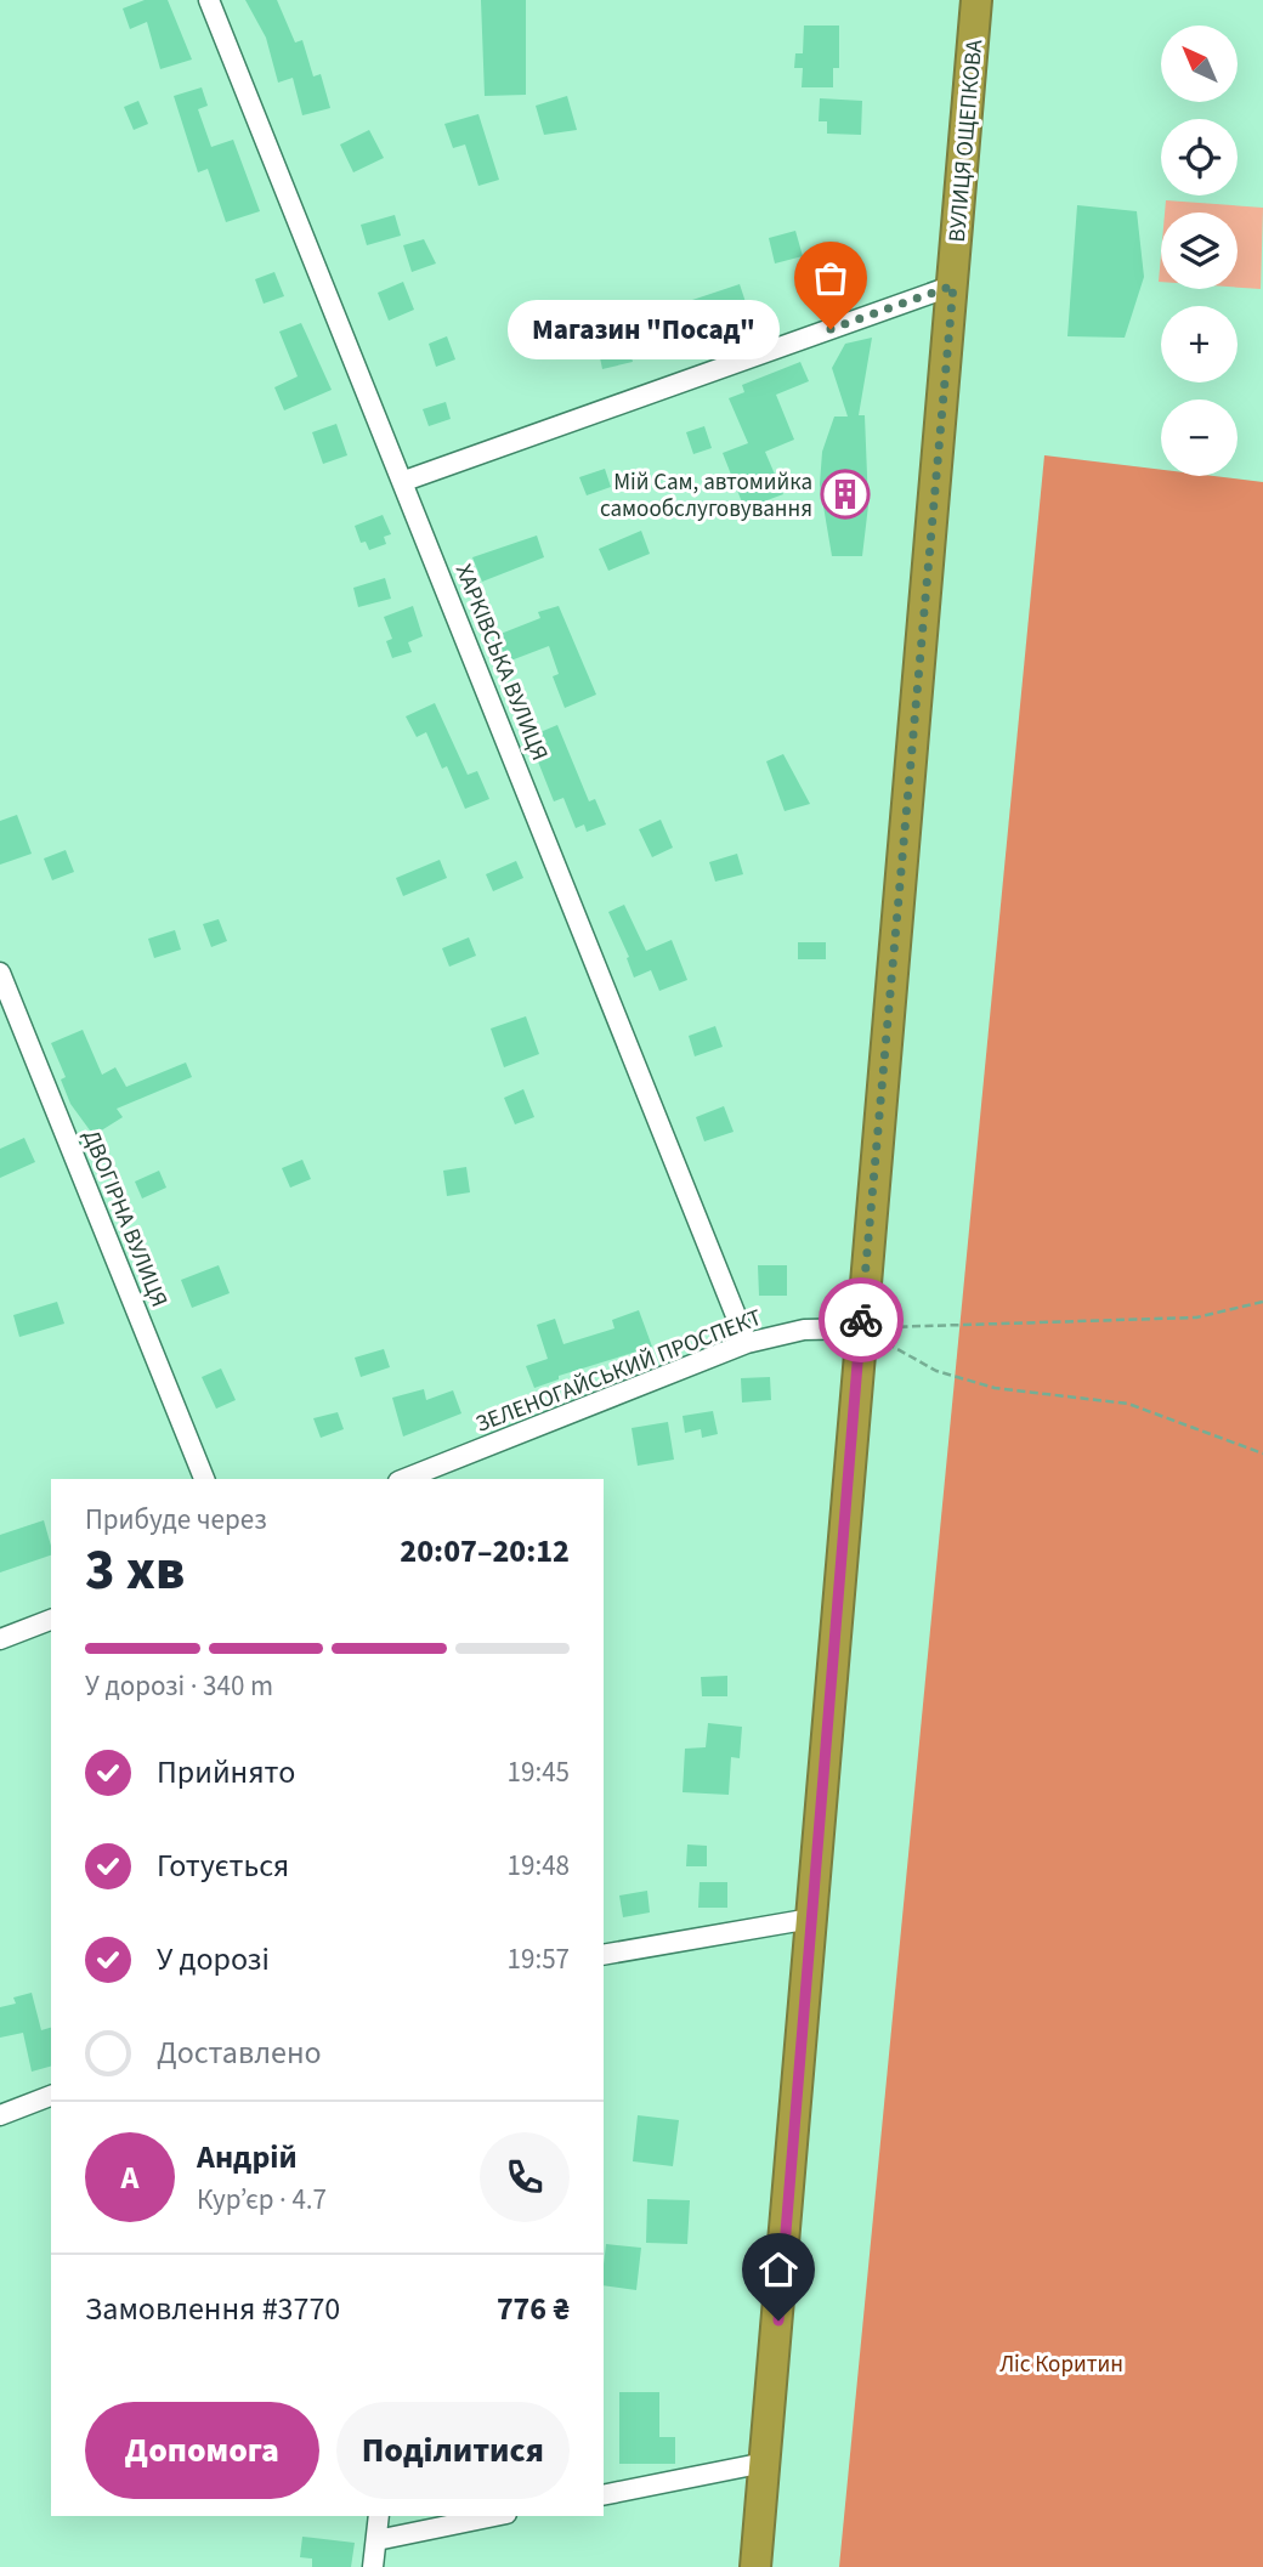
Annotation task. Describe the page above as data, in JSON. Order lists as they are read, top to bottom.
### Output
{
  "streets": {
    "highway": ["ВУЛИЦЯ ОЩЕПКОВА"],
    "street": ["ХАРКІВСЬКА ВУЛИЦЯ", "ДВОГІРНА ВУЛИЦЯ", "ЗЕЛЕНОГАЙСЬКИЙ ПРОСПЕКТ"]
  },
  "crossings": [
    ["ВУЛИЦЯ ОЩЕПКОВА", "ЗЕЛЕНОГАЙСЬКИЙ ПРОСПЕКТ"],
    ["ХАРКІВСЬКА ВУЛИЦЯ", "ЗЕЛЕНОГАЙСЬКИЙ ПРОСПЕКТ"]
  ],
  "parks": ["Ліс Коритин"],
  "places": {
    "other": ["Магазин \"Посад\""],
    "building": ["Мій Сам, автомийка самообслуговування"]
  },
  "north": "top left",
  "page": {
    "map_buttons": ["+", "−"],
    "bubble": "Магазин \"Посад\"",
    "heading": ["3 хв", "Прибуде через", "20:07–20:12"],
    "panel": [
      "Андрій",
      "Кур’єр · 4.7",
      "Замовлення #3770",
      "776 ₴"
    ],
    "bar": "У дорозі · 340 m",
    "list": [
      ["Прийнято", "19:45"],
      ["Готується", "19:48"],
      ["У дорозі", "19:57"],
      "Доставлено"
    ],
    "round": "А",
    "buttons": ["Допомога", "Поділитися"]
  }
}
